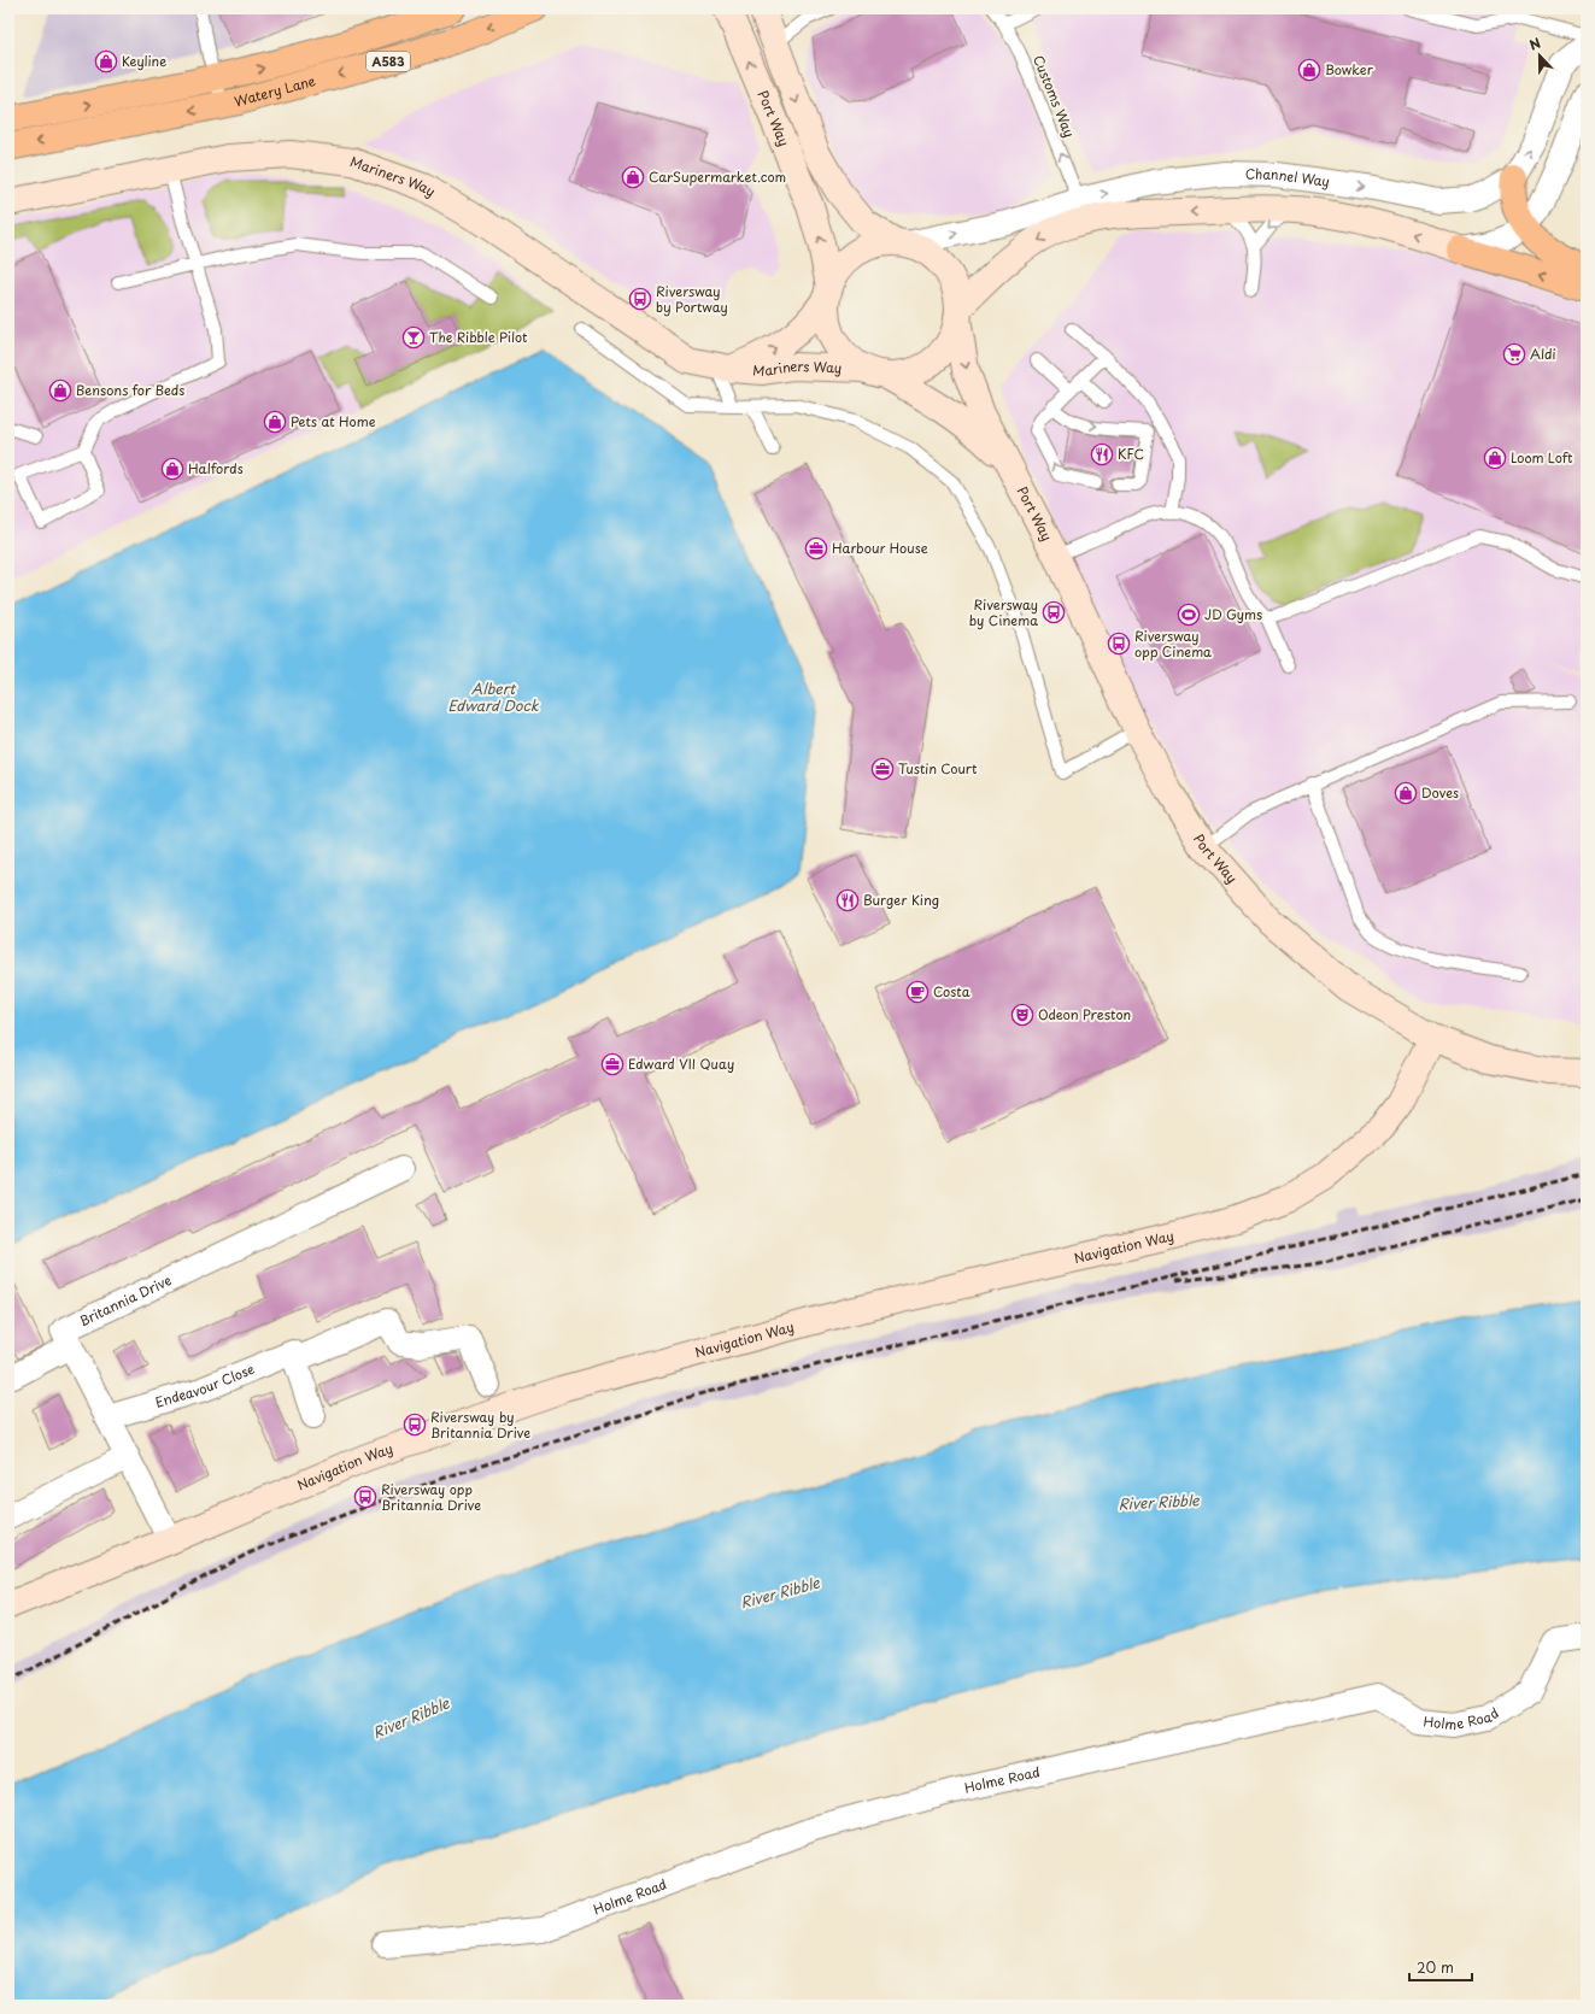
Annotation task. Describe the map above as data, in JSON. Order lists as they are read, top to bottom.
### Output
{
  "streets": {
    "highway": ["A583", "Watery Lane"],
    "street": [
      "Port Way",
      "Mariners Way",
      "Channel Way",
      "Navigation Way",
      "Britannia Drive",
      "Endeavour Close",
      "Holme Road"
    ],
    "lane": ["Customs Way"]
  },
  "crossings": [
    ["Customs Way", "Channel Way"],
    ["Port Way", "Mariners Way"],
    ["Port Way", "Channel Way"],
    ["Port Way", "Navigation Way"],
    ["Mariners Way", "Channel Way"],
    ["Navigation Way", "Britannia Drive"],
    ["Britannia Drive", "Endeavour Close"]
  ],
  "one_way": ["Customs Way"],
  "water": ["Albert Edward Dock", "River Ribble"],
  "places": {
    "shop": [
      "Keyline",
      "Bowker",
      "CarSupermarket.com",
      "Bensons for Beds",
      "Pets at Home",
      "Loom Loft",
      "Halfords",
      "Doves"
    ],
    "bus stop": [
      "Riversway by Portway",
      "Riversway by Cinema",
      "Riversway opp Cinema",
      "Riversway by Britannia Drive",
      "Riversway opp Britannia Drive"
    ],
    "bar": ["The Ribble Pilot"],
    "supermarket": ["Aldi"],
    "restaurant": ["KFC", "Burger King"],
    "office": ["Harbour House", "Tustin Court", "Edward VII Quay"],
    "sports": ["JD Gyms"],
    "cafe": ["Costa"],
    "theatre": ["Odeon Preston"]
  },
  "scale_bar": "20 m",
  "north": "top"
}
